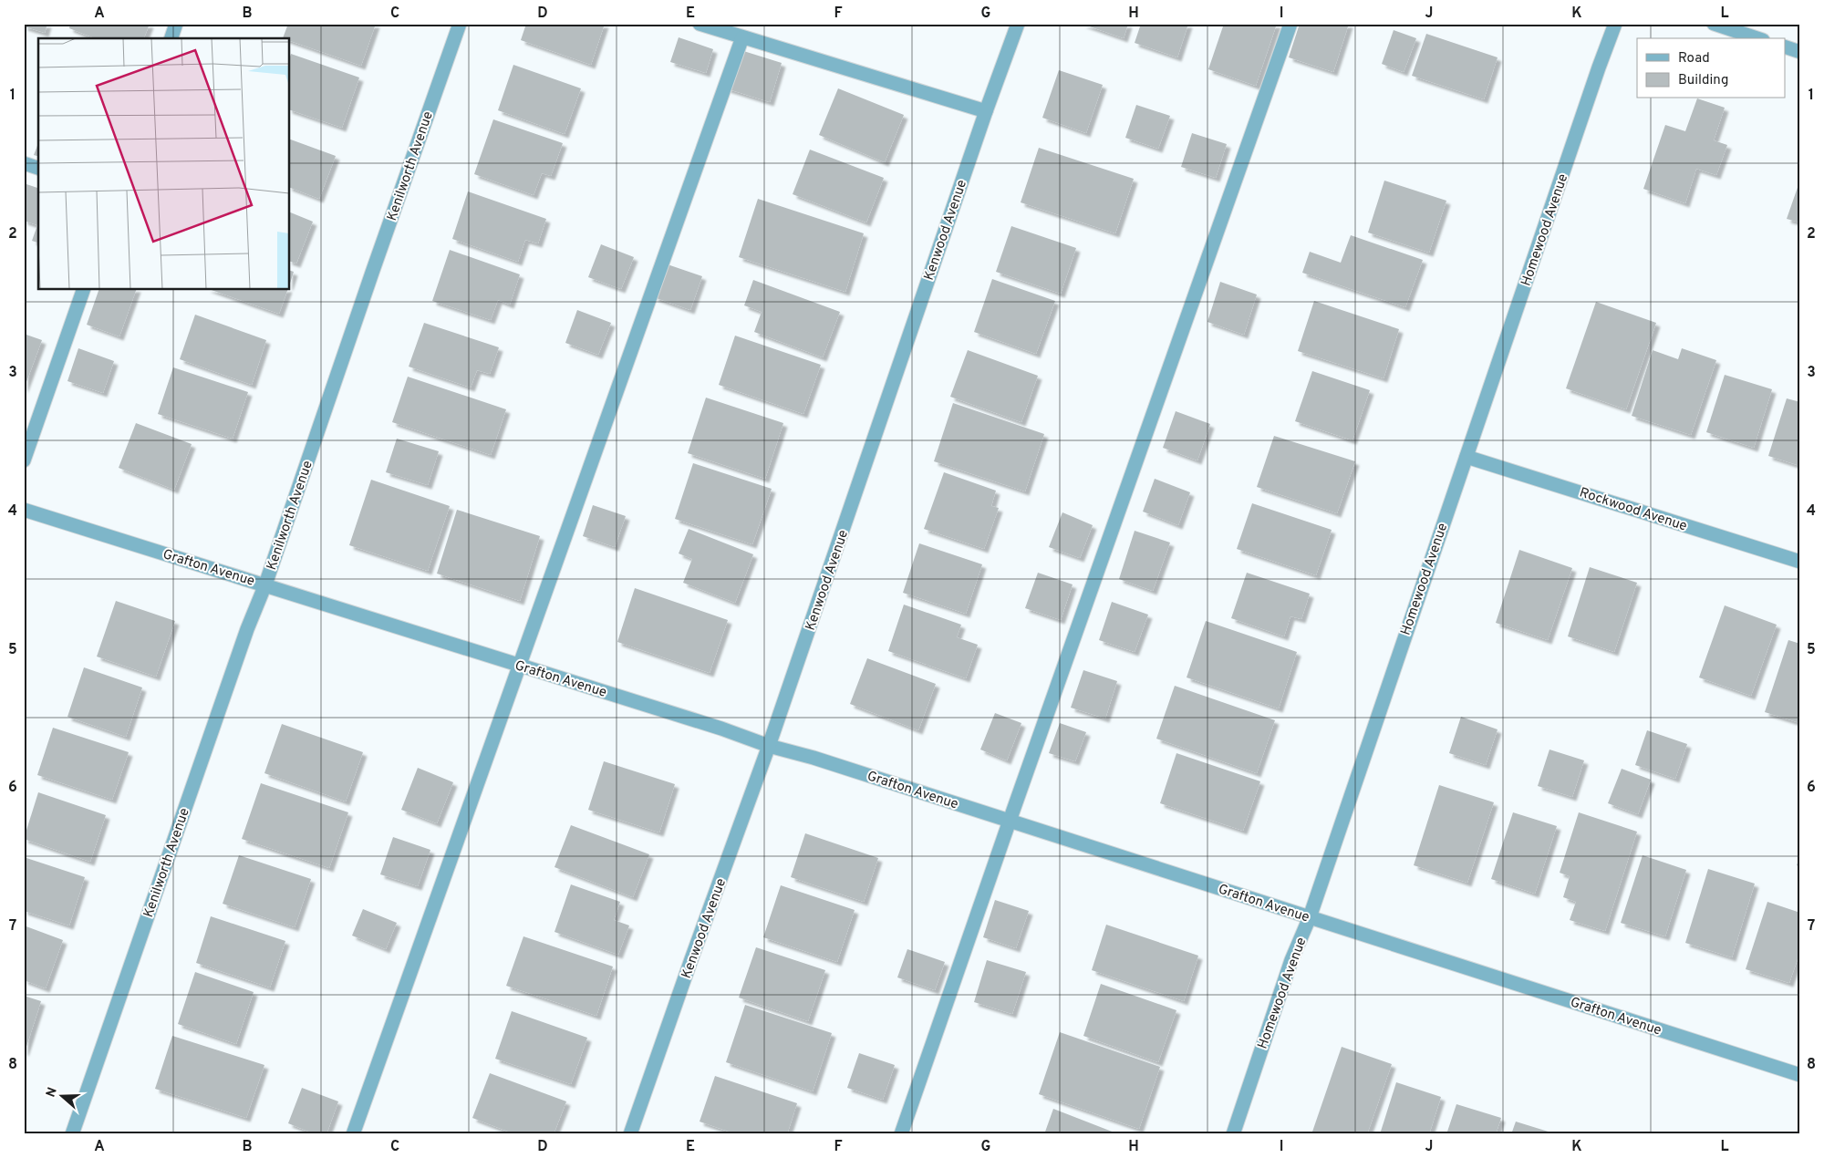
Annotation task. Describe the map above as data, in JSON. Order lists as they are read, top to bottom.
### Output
{
  "streets": {
    "street": [
      "Kenilworth Avenue",
      "Kenwood Avenue",
      "Homewood Avenue",
      "Rockwood Avenue",
      "Grafton Avenue"
    ]
  },
  "crossings": [
    ["Kenilworth Avenue", "Grafton Avenue"],
    ["Kenwood Avenue", "Grafton Avenue"],
    ["Homewood Avenue", "Rockwood Avenue"],
    ["Homewood Avenue", "Grafton Avenue"]
  ],
  "legend": ["Road", "Building"],
  "north": "left",
  "grid": {
    "columns": [
      "A",
      "B",
      "C",
      "D",
      "E",
      "F",
      "G",
      "H",
      "I",
      "J",
      "K",
      "L"
    ],
    "rows": [
      "1",
      "2",
      "3",
      "4",
      "5",
      "6",
      "7",
      "8"
    ]
  }
}
